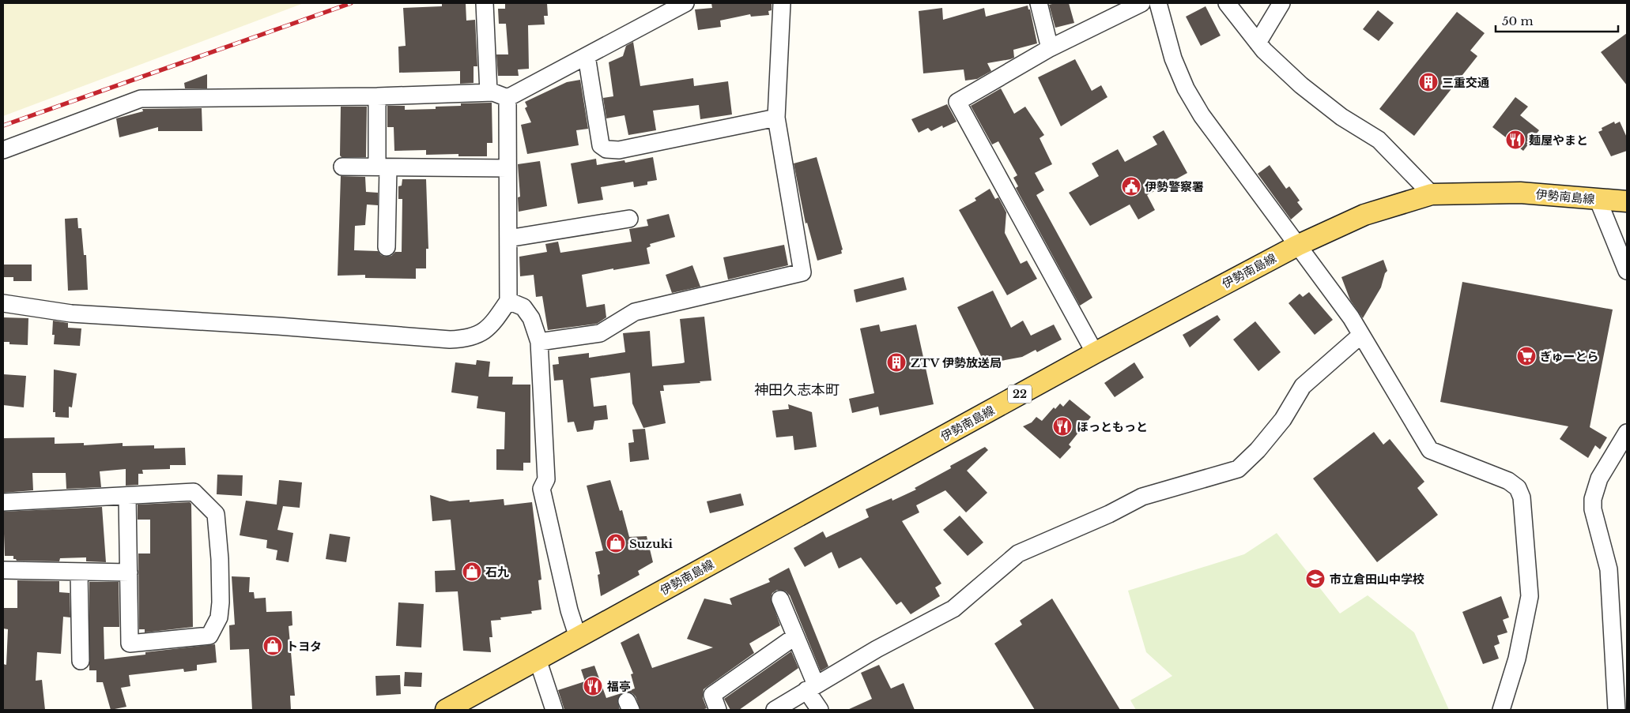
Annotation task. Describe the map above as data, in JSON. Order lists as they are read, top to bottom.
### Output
{
  "streets": {
    "main road": ["伊勢南島線", "22"]
  },
  "districts": ["神田久志本町"],
  "places": {
    "building": ["三重交通", "ZTV 伊勢放送局"],
    "restaurant": ["麺屋やまと", "ほっともっと", "福亭"],
    "public building": ["伊勢警察署"],
    "supermarket": ["ぎゅーとら"],
    "shop": ["Suzuki", "石九", "トヨタ"],
    "school or university": ["市立倉田山中学校"]
  },
  "scale_bar": "50 m"
}
